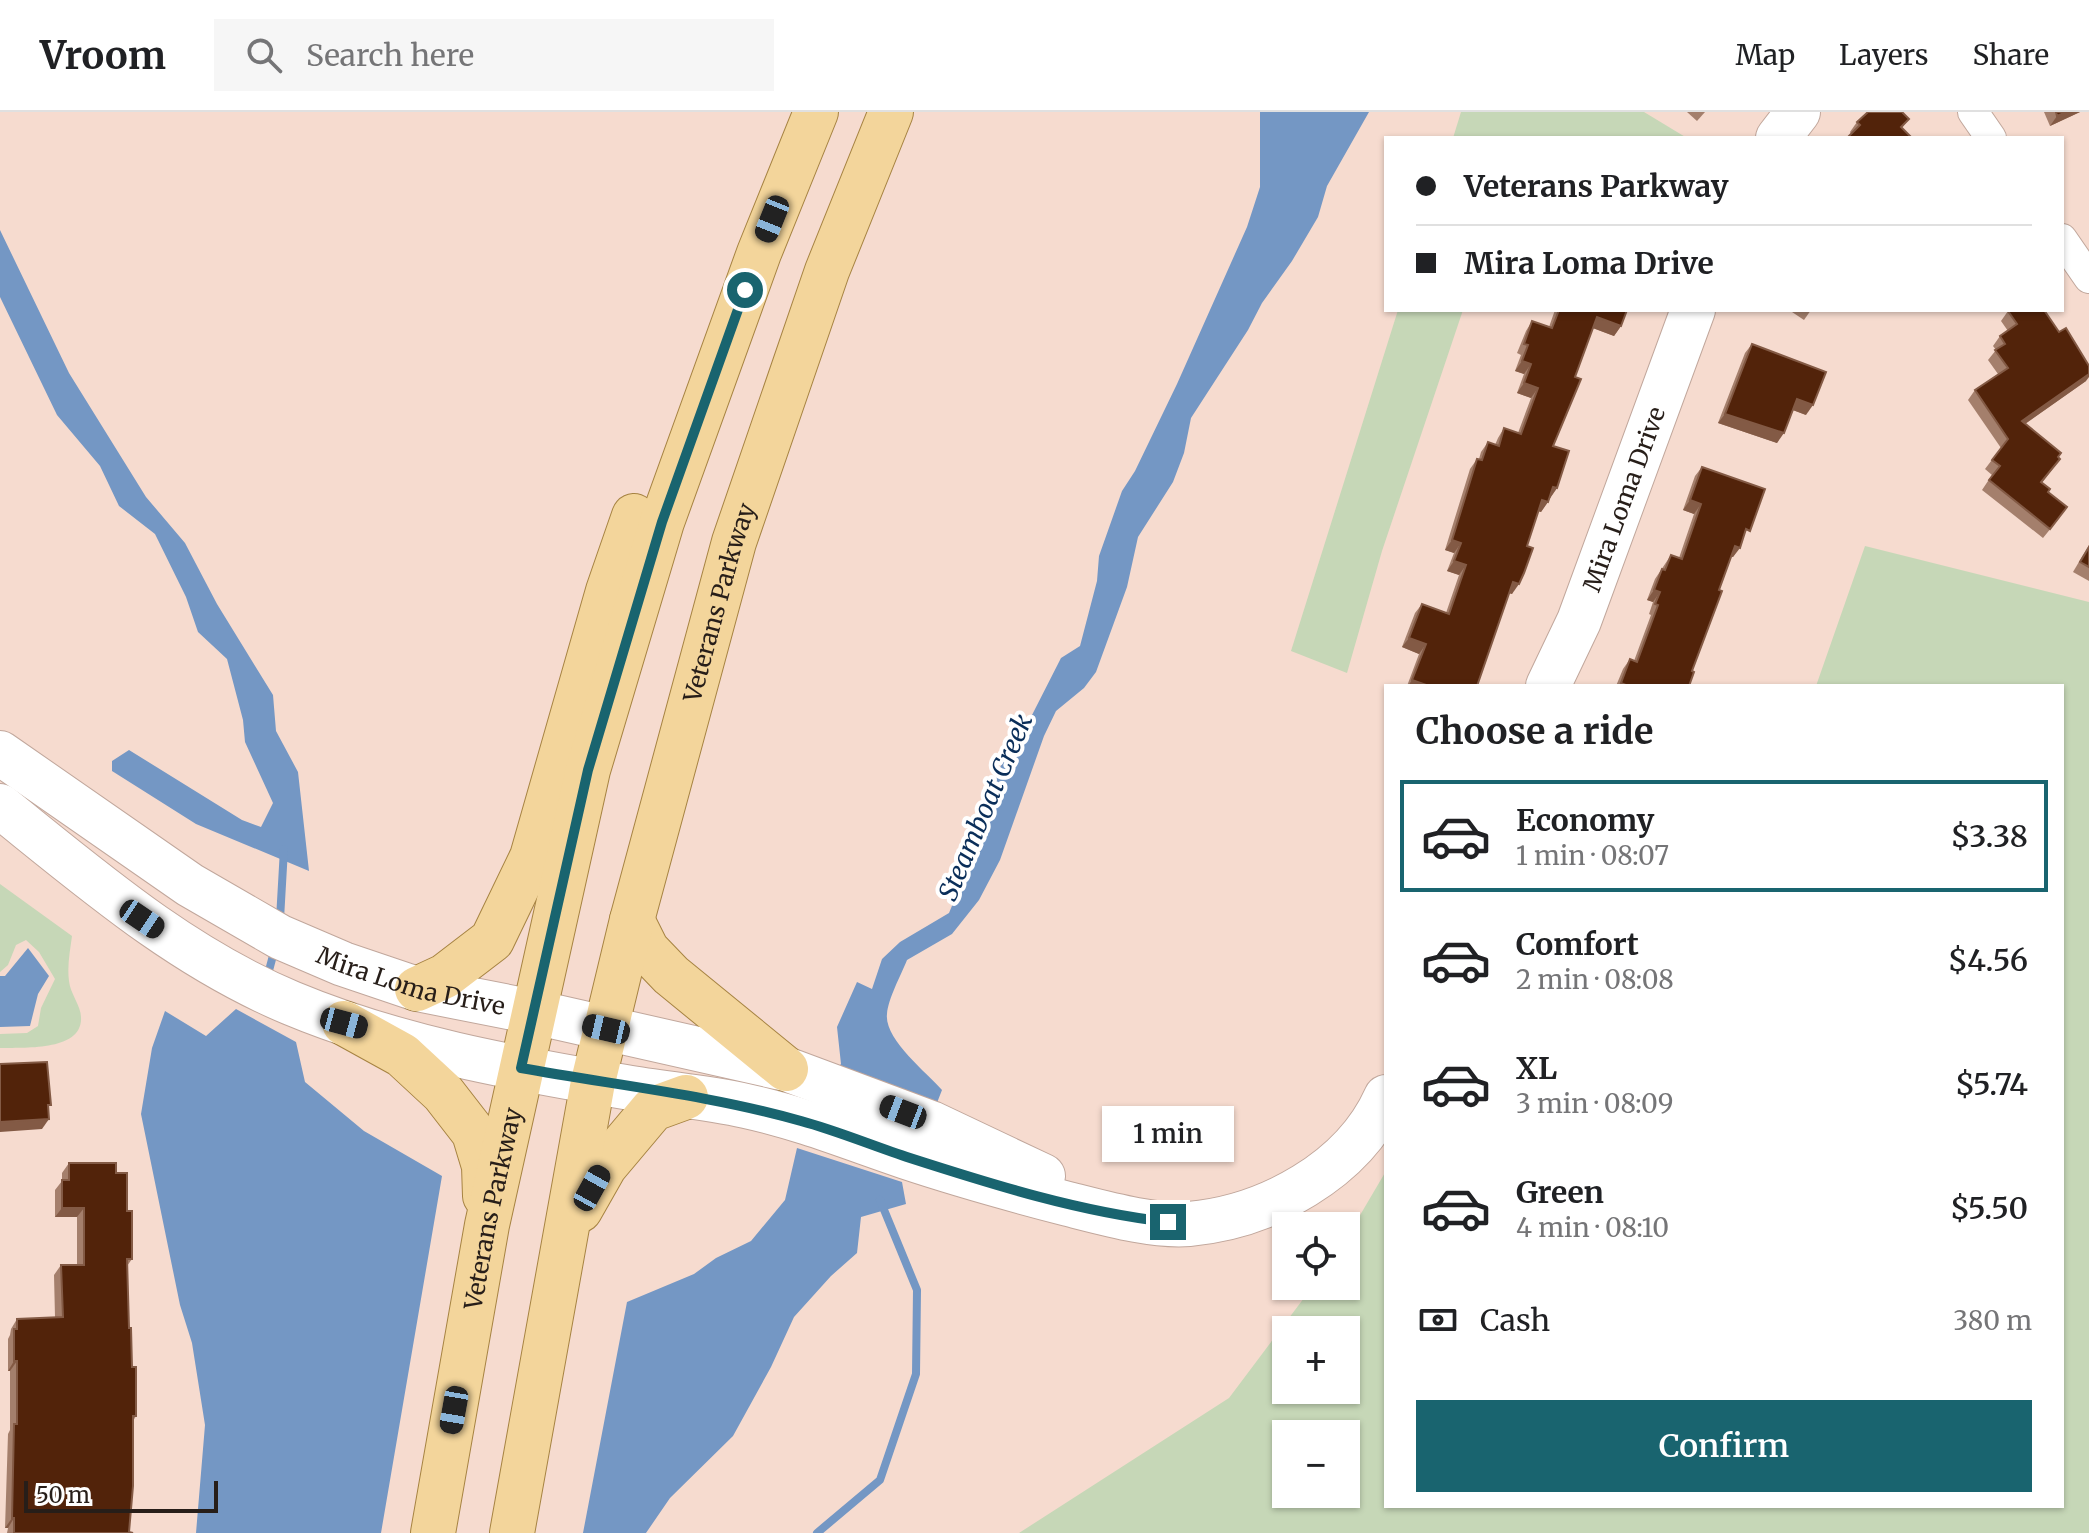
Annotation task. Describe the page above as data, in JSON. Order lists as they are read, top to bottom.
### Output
{
  "streets": {
    "main road": ["Veterans Parkway"],
    "street": ["Mira Loma Drive"]
  },
  "crossings": [
    ["Mira Loma Drive", "Veterans Parkway"]
  ],
  "water": ["Steamboat Creek"],
  "scale_bar": "50 m",
  "page": {
    "header": "Vroom",
    "search": "Search here",
    "nav": ["Map", "Layers", "Share"],
    "banner": ["Veterans Parkway", "Mira Loma Drive"],
    "heading": "Choose a ride",
    "list": [
      {
        "name": "Economy",
        "note": "1 min · 08:07",
        "value": "$3.38"
      },
      {
        "name": "Comfort",
        "note": "2 min · 08:08",
        "value": "$4.56"
      },
      {
        "name": "XL",
        "note": "3 min · 08:09",
        "value": "$5.74"
      },
      {
        "name": "Green",
        "note": "4 min · 08:10",
        "value": "$5.50"
      }
    ],
    "bubble": "1 min",
    "map_buttons": ["+", "−"],
    "pay": ["Cash", "380 m"],
    "buttons": "Confirm",
    "scale": "50 m"
  }
}
